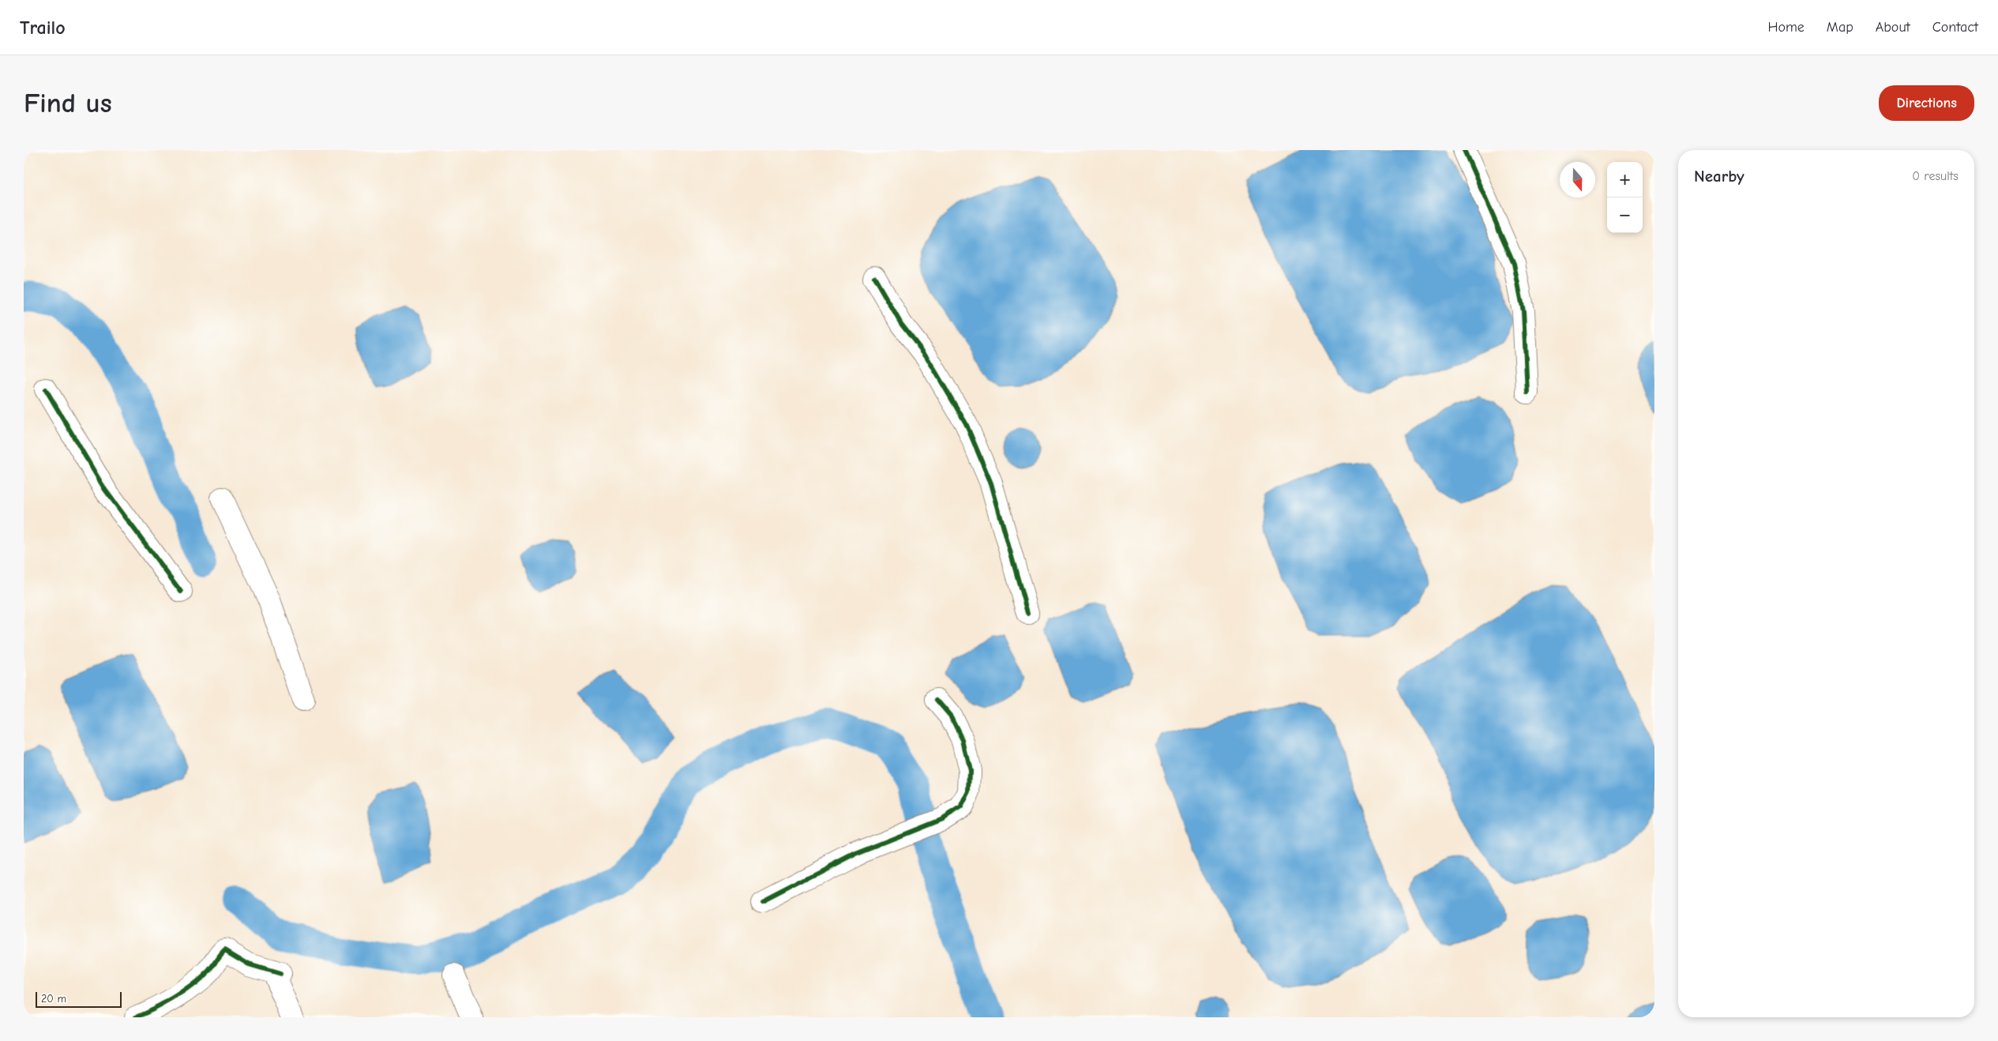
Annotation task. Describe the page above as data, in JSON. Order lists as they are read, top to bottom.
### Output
{
  "scale_bar": "20 m",
  "north": "bottom",
  "page": {
    "header": "Trailo",
    "nav": [
      "Home",
      "Map",
      "About",
      "Contact"
    ],
    "buttons": "Directions",
    "title": "Find us",
    "heading": ["Nearby", "0 results"],
    "map_buttons": ["+", "−"],
    "scale": "20 m"
  }
}
